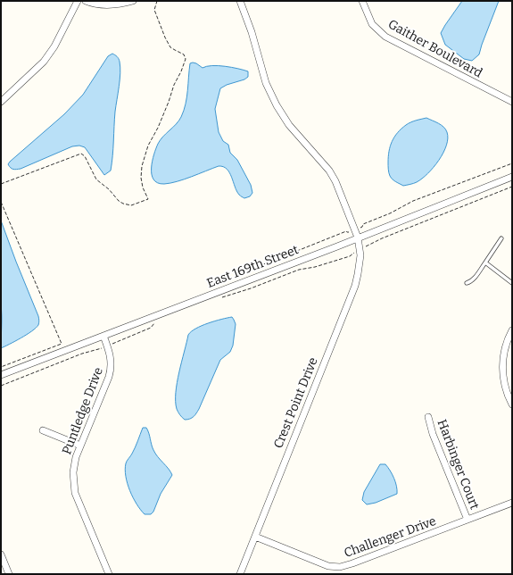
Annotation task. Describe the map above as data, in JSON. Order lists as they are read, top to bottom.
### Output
{
  "streets": {
    "street": [
      "Gaither Boulevard",
      "East 169th Street",
      "Crest Point Drive",
      "Puntledge Drive",
      "Harbinger Court",
      "Challenger Drive"
    ]
  },
  "crossings": [
    ["East 169th Street", "Crest Point Drive"],
    ["East 169th Street", "Puntledge Drive"],
    ["Crest Point Drive", "Challenger Drive"],
    ["Harbinger Court", "Challenger Drive"]
  ]
}
